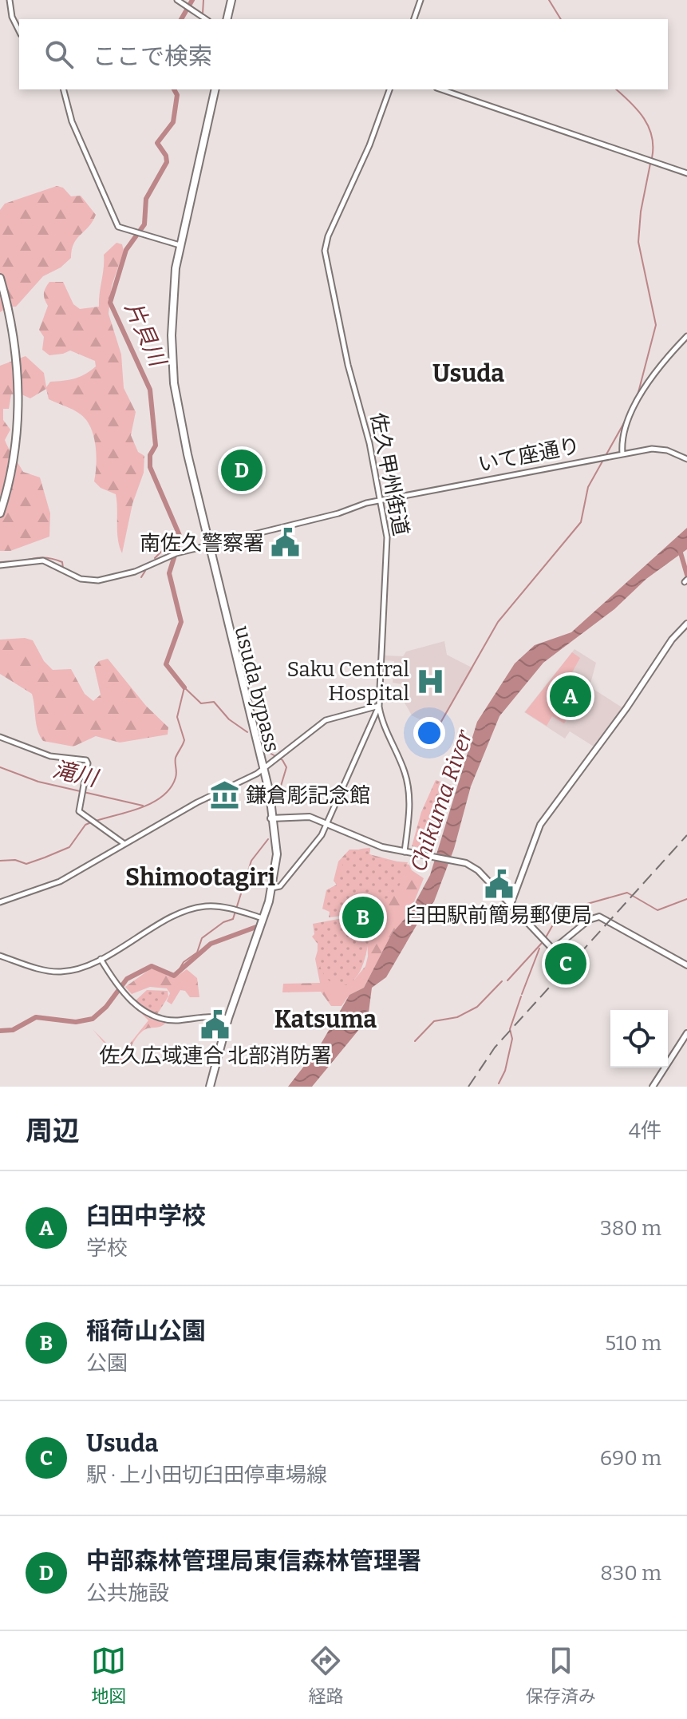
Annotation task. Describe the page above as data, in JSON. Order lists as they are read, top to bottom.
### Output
{
  "streets": {
    "highway": ["usuda bypass"],
    "street": ["いて座通り", "佐久甲州街道"]
  },
  "crossings": [
    ["いて座通り", "佐久甲州街道"],
    ["いて座通り", "usuda bypass"],
    ["佐久甲州街道", "usuda bypass"]
  ],
  "districts": ["Usuda", "Shimootagiri", "Katsuma"],
  "water": ["片貝川", "滝川", "Chikuma River"],
  "places": {
    "public building": ["南佐久警察署", "臼田駅前簡易郵便局", "佐久広域連合 北部消防署"],
    "hospital": ["Saku Central Hospital"],
    "museum": ["鎌倉彫記念館"]
  },
  "page": {
    "search": "ここで検索",
    "pins": [
      "D",
      "A",
      "B",
      "C"
    ],
    "heading": ["周辺", "4件"],
    "list": [
      {
        "mark": "A",
        "name": "臼田中学校",
        "note": "学校",
        "value": "380 m"
      },
      {
        "mark": "B",
        "name": "稲荷山公園",
        "note": "公園",
        "value": "510 m"
      },
      {
        "mark": "C",
        "name": "Usuda",
        "note": "駅 · 上小田切臼田停車場線",
        "value": "690 m"
      },
      {
        "mark": "D",
        "name": "中部森林管理局東信森林管理署",
        "note": "公共施設",
        "value": "830 m"
      }
    ],
    "nav": ["地図", "経路", "保存済み"]
  }
}
